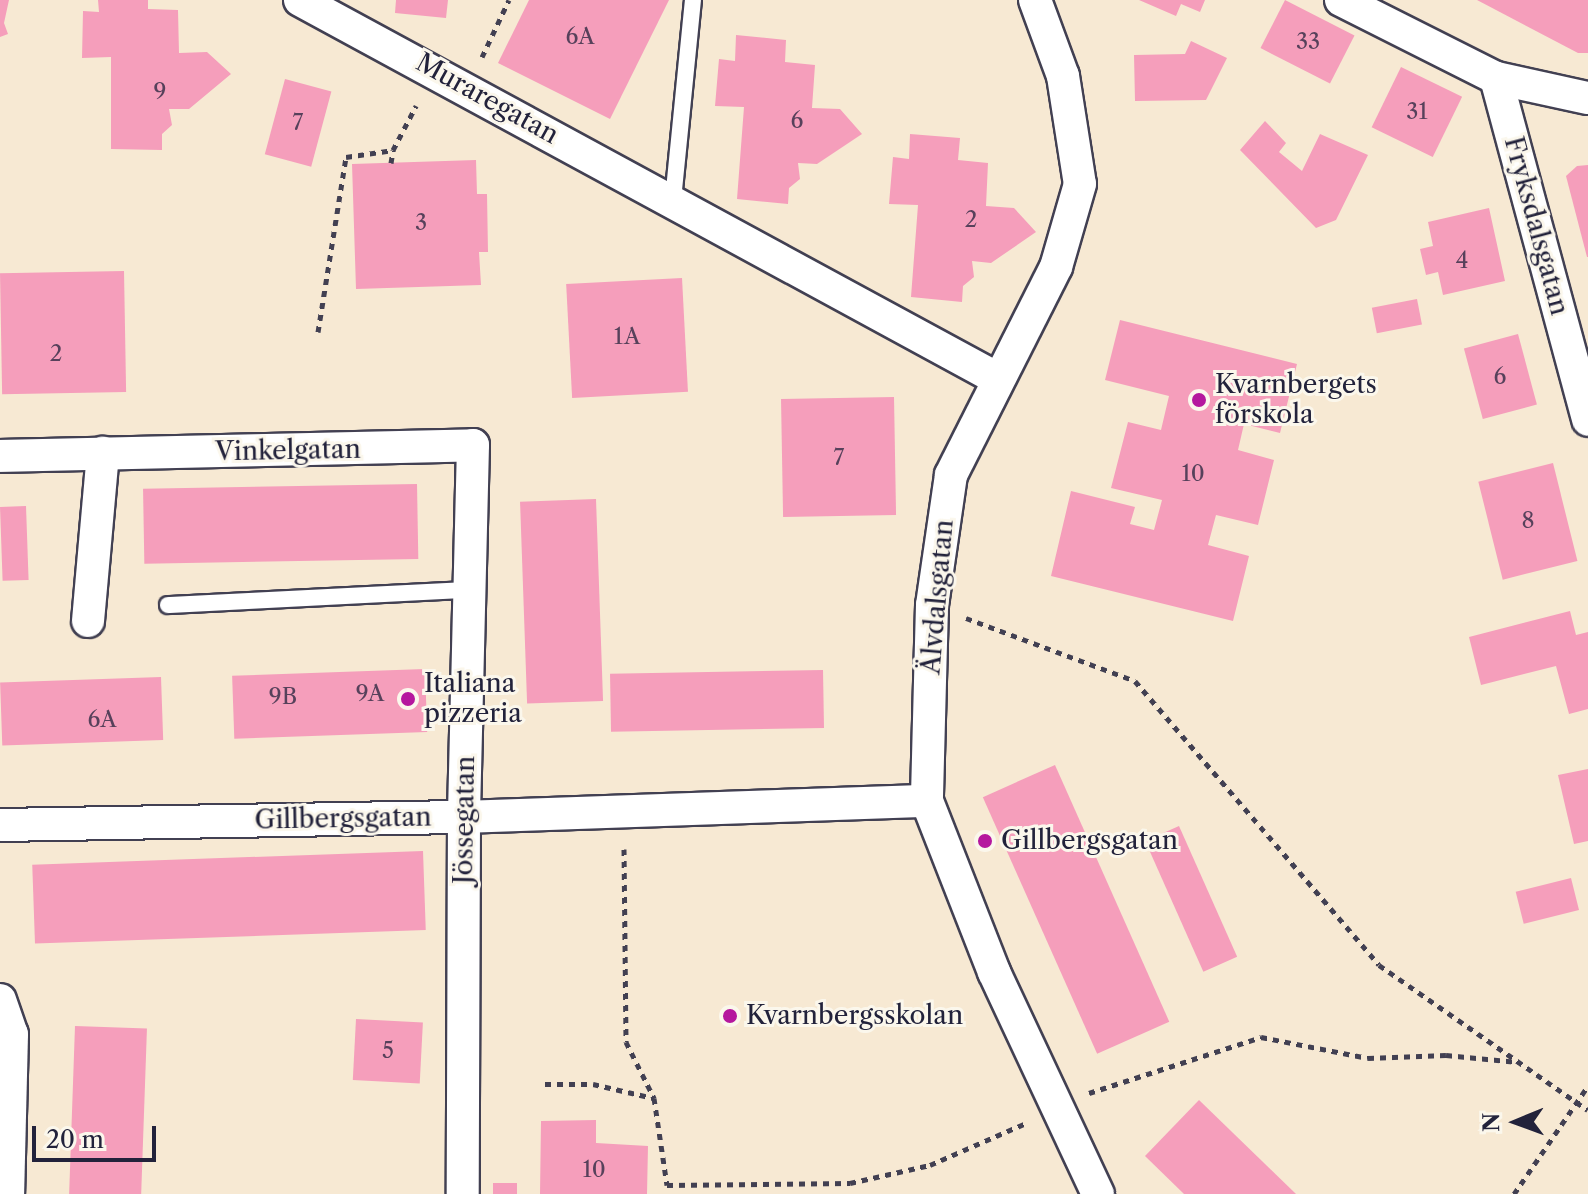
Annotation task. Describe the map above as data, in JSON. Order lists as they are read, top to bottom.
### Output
{
  "streets": {
    "street": [
      "Muraregatan",
      "Fryksdalsgatan",
      "Vinkelgatan",
      "Älvdalsgatan",
      "Gillbergsgatan",
      "Jössegatan"
    ]
  },
  "crossings": [
    ["Muraregatan", "Älvdalsgatan"],
    ["Vinkelgatan", "Jössegatan"],
    ["Älvdalsgatan", "Gillbergsgatan"],
    ["Gillbergsgatan", "Jössegatan"]
  ],
  "places": [
    "Kvarnbergets förskola",
    "Italiana pizzeria",
    "Gillbergsgatan",
    "Kvarnbergsskolan"
  ],
  "house_numbers": [
    "6A",
    "33",
    "9",
    "31",
    "6",
    "7",
    "2",
    "3",
    "4",
    "1A",
    "2",
    "6",
    "7",
    "10",
    "8",
    "9A",
    "9B",
    "6A",
    "5",
    "10"
  ],
  "scale_bar": "20 m",
  "north": "left"
}
